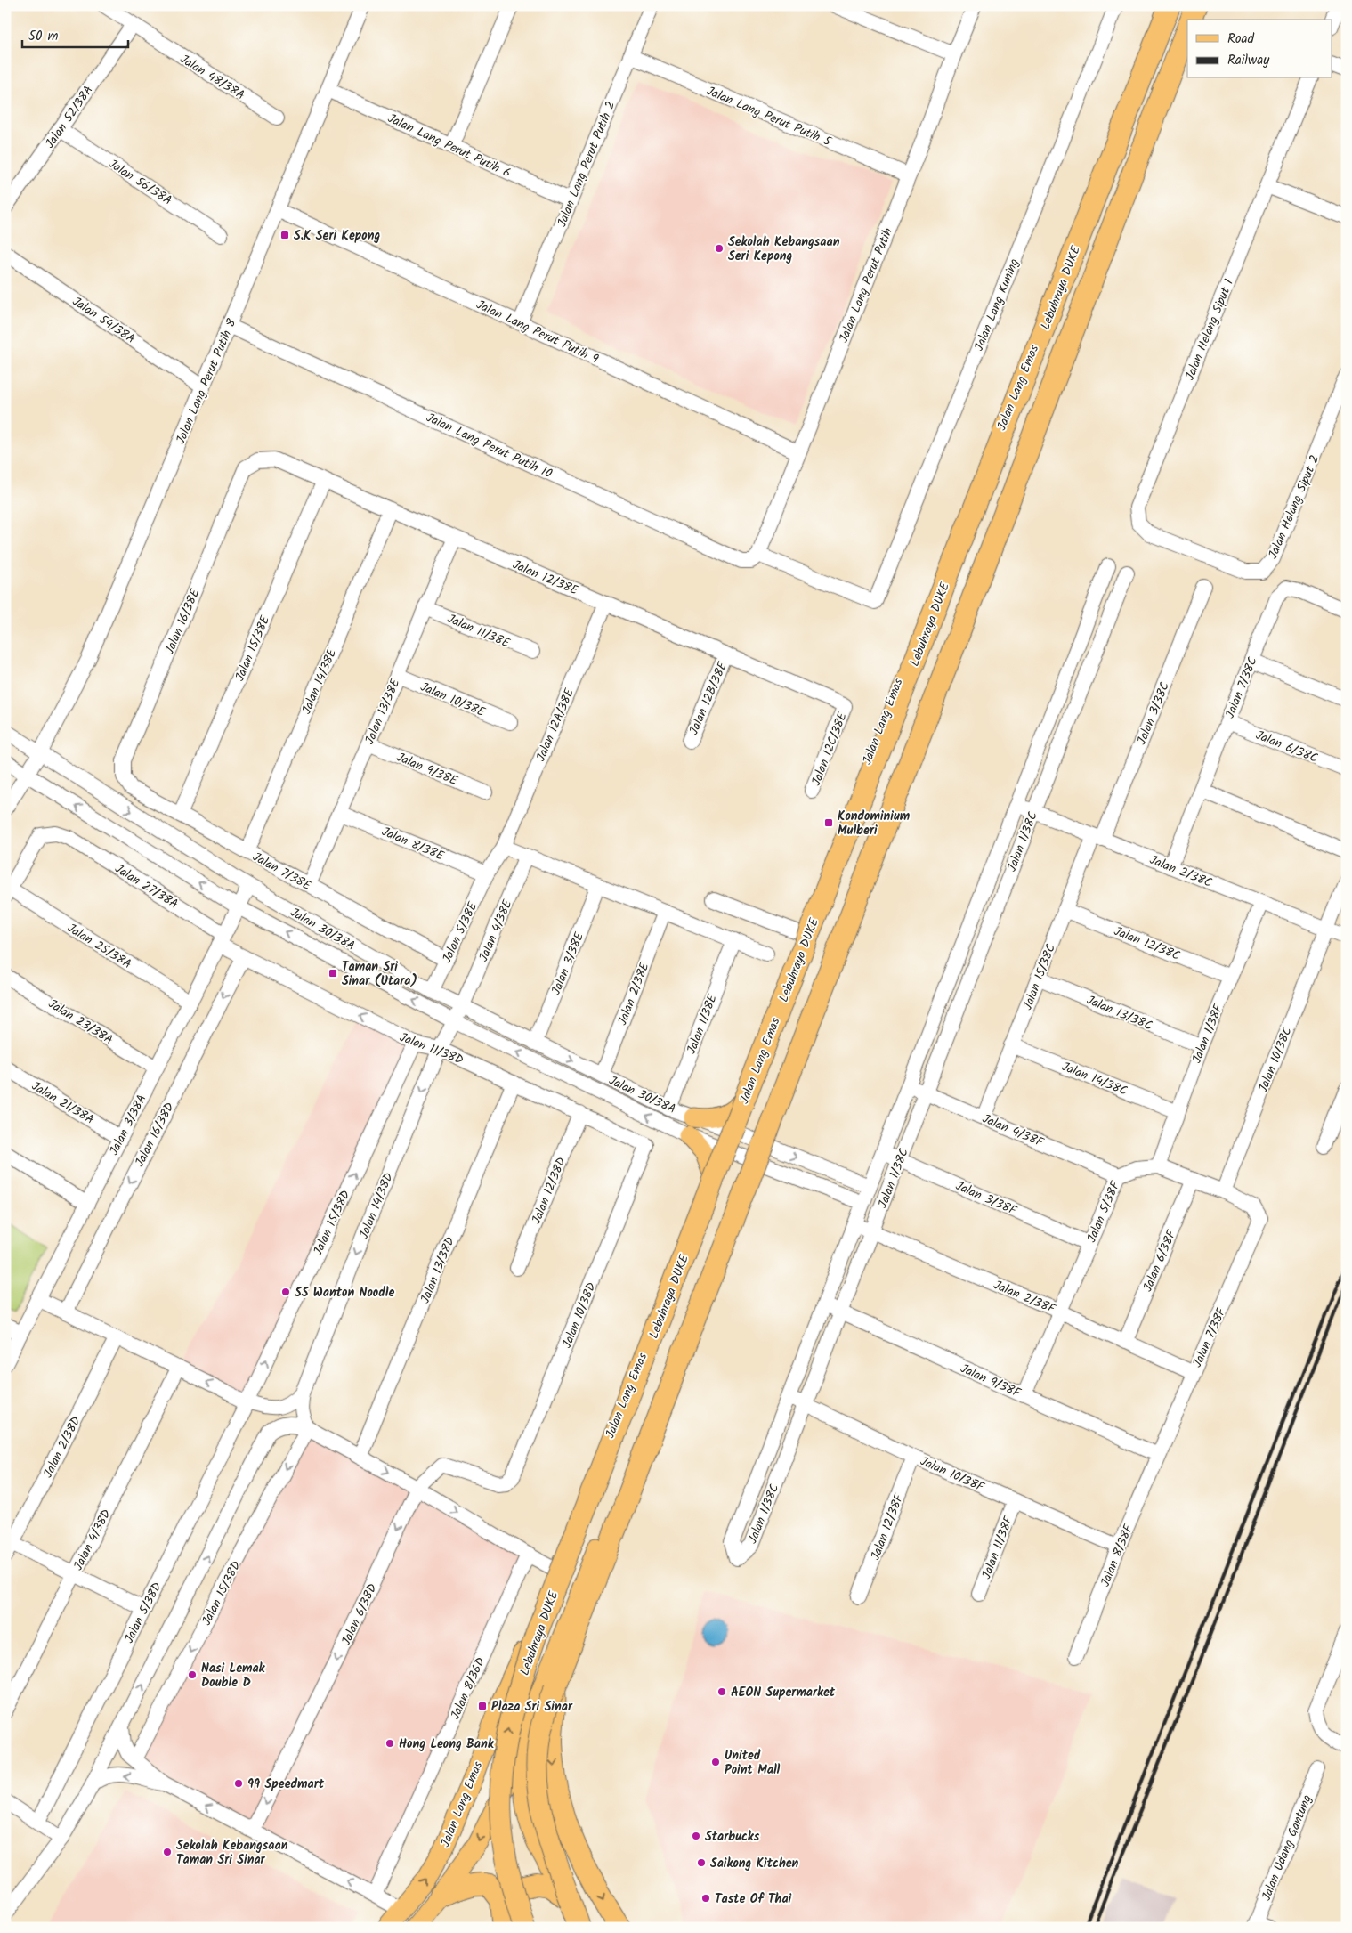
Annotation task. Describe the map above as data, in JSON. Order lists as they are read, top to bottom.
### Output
{
  "streets": {
    "highway": ["Lebuhraya DUKE"],
    "main road": ["Jalan Lang Emas"],
    "street": [
      "Jalan 48/38A",
      "Jalan Lang Perut Putih 5",
      "Jalan 52/38A",
      "Jalan Lang Perut Putih 6",
      "Jalan Lang Perut Putih 2",
      "Jalan 56/38A",
      "Jalan Lang Perut Putih",
      "Jalan Lang Kuning",
      "Jalan 54/38A",
      "Jalan Helang Siput 1",
      "Jalan Lang Perut Putih 9",
      "Jalan Lang Perut Putih 8",
      "Jalan Lang Perut Putih 10",
      "Jalan Helang Siput 2",
      "Jalan 12/38E",
      "Jalan 16/38E",
      "Jalan 11/38E",
      "Jalan 15/38E",
      "Jalan 14/38E",
      "Jalan 7/38C",
      "Jalan 12B/38E",
      "Jalan 10/38E",
      "Jalan 13/38E",
      "Jalan 3/38C",
      "Jalan 12A/38E",
      "Jalan 6/38C",
      "Jalan 12C/38E",
      "Jalan 9/38E",
      "Jalan 1/38C",
      "Jalan 8/38E",
      "Jalan 7/38E",
      "Jalan 2/38C",
      "Jalan 27/38A",
      "Jalan 30/38A",
      "Jalan 4/38E",
      "Jalan 5/38E",
      "Jalan 12/38C",
      "Jalan 25/38A",
      "Jalan 3/38E",
      "Jalan 15/38C",
      "Jalan 2/38E",
      "Jalan 13/38C",
      "Jalan 23/38A",
      "Jalan 1/38E",
      "Jalan 1/38F",
      "Jalan 11/38D",
      "Jalan 10/38C",
      "Jalan 14/38C",
      "Jalan 21/38A",
      "Jalan 3/38A",
      "Jalan 4/38F",
      "Jalan 16/38D",
      "Jalan 12/38D",
      "Jalan 3/38F",
      "Jalan 14/38D",
      "Jalan 5/38F",
      "Jalan 15/38D",
      "Jalan 6/38F",
      "Jalan 13/38D",
      "Jalan 2/38F",
      "Jalan 10/38D",
      "Jalan 7/38F",
      "Jalan 9/38F",
      "Jalan 2/38D",
      "Jalan 10/38F",
      "Jalan 12/38F",
      "Jalan 4/38D",
      "Jalan 11/38F",
      "Jalan 8/38F",
      "Jalan 5/38D",
      "Jalan 6/38D",
      "Jalan 8/36D",
      "Jalan Udang Gantung"
    ]
  },
  "crossings": [
    ["Jalan 48/38A", "Jalan 52/38A"],
    ["Jalan Lang Perut Putih 5", "Jalan Lang Perut Putih 2"],
    ["Jalan Lang Perut Putih 5", "Jalan Lang Perut Putih"],
    ["Jalan 52/38A", "Jalan 56/38A"],
    ["Jalan Lang Perut Putih 6", "Jalan Lang Perut Putih 2"],
    ["Jalan Lang Perut Putih 6", "Jalan Lang Perut Putih 8"],
    ["Jalan Lang Perut Putih 2", "Jalan Lang Perut Putih 9"],
    ["Jalan Lang Perut Putih", "Jalan Lang Perut Putih 9"],
    ["Jalan Lang Perut Putih", "Jalan Lang Perut Putih 10"],
    ["Jalan Lang Kuning", "Jalan Lang Perut Putih 10"],
    ["Jalan 54/38A", "Jalan Lang Perut Putih 8"],
    ["Jalan Helang Siput 1", "Jalan Helang Siput 2"],
    ["Jalan Lang Perut Putih 9", "Jalan Lang Perut Putih 8"],
    ["Jalan Lang Perut Putih 8", "Jalan Lang Perut Putih 10"],
    ["Jalan Lang Perut Putih 8", "Jalan 30/38A"],
    ["Jalan Lang Emas", "Jalan 30/38A"],
    ["Jalan 12/38E", "Jalan 16/38E"],
    ["Jalan 12/38E", "Jalan 15/38E"],
    ["Jalan 12/38E", "Jalan 14/38E"],
    ["Jalan 12/38E", "Jalan 12B/38E"],
    ["Jalan 12/38E", "Jalan 13/38E"],
    ["Jalan 12/38E", "Jalan 12A/38E"],
    ["Jalan 12/38E", "Jalan 12C/38E"],
    ["Jalan 16/38E", "Jalan 7/38E"],
    ["Jalan 11/38E", "Jalan 13/38E"],
    ["Jalan 15/38E", "Jalan 7/38E"],
    ["Jalan 14/38E", "Jalan 7/38E"],
    ["Jalan 7/38C", "Jalan 6/38C"],
    ["Jalan 7/38C", "Jalan 2/38C"],
    ["Jalan 10/38E", "Jalan 13/38E"],
    ["Jalan 13/38E", "Jalan 9/38E"],
    ["Jalan 13/38E", "Jalan 8/38E"],
    ["Jalan 13/38E", "Jalan 7/38E"],
    ["Jalan 3/38C", "Jalan 2/38C"],
    ["Jalan 3/38C", "Jalan 15/38C"],
    ["Jalan 12A/38E", "Jalan 8/38E"],
    ["Jalan 12A/38E", "Jalan 5/38E"],
    ["Jalan 1/38C", "Jalan 2/38C"],
    ["Jalan 1/38C", "Jalan 30/38A"],
    ["Jalan 1/38C", "Jalan 4/38F"],
    ["Jalan 1/38C", "Jalan 3/38F"],
    ["Jalan 1/38C", "Jalan 2/38F"],
    ["Jalan 1/38C", "Jalan 9/38F"],
    ["Jalan 1/38C", "Jalan 10/38F"],
    ["Jalan 8/38E", "Jalan 5/38E"],
    ["Jalan 7/38E", "Jalan 5/38E"],
    ["Jalan 2/38C", "Jalan 15/38C"],
    ["Jalan 2/38C", "Jalan 1/38F"],
    ["Jalan 2/38C", "Jalan 10/38C"],
    ["Jalan 27/38A", "Jalan 25/38A"],
    ["Jalan 27/38A", "Jalan 11/38D"],
    ["Jalan 27/38A", "Jalan 3/38A"],
    ["Jalan 30/38A", "Jalan 4/38E"],
    ["Jalan 30/38A", "Jalan 5/38E"],
    ["Jalan 30/38A", "Jalan 3/38E"],
    ["Jalan 30/38A", "Jalan 2/38E"],
    ["Jalan 30/38A", "Jalan 1/38E"],
    ["Jalan 30/38A", "Jalan 3/38A"],
    ["Jalan 30/38A", "Jalan 14/38D"],
    ["Jalan 4/38E", "Jalan 14/38D"],
    ["Jalan 12/38C", "Jalan 15/38C"],
    ["Jalan 12/38C", "Jalan 1/38F"],
    ["Jalan 25/38A", "Jalan 3/38A"],
    ["Jalan 15/38C", "Jalan 13/38C"],
    ["Jalan 15/38C", "Jalan 14/38C"],
    ["Jalan 15/38C", "Jalan 4/38F"],
    ["Jalan 13/38C", "Jalan 1/38F"],
    ["Jalan 23/38A", "Jalan 3/38A"],
    ["Jalan 1/38F", "Jalan 14/38C"],
    ["Jalan 1/38F", "Jalan 5/38F"],
    ["Jalan 11/38D", "Jalan 3/38A"],
    ["Jalan 11/38D", "Jalan 16/38D"],
    ["Jalan 11/38D", "Jalan 12/38D"],
    ["Jalan 11/38D", "Jalan 14/38D"],
    ["Jalan 11/38D", "Jalan 15/38D"],
    ["Jalan 11/38D", "Jalan 13/38D"],
    ["Jalan 11/38D", "Jalan 10/38D"],
    ["Jalan 10/38C", "Jalan 5/38F"],
    ["Jalan 21/38A", "Jalan 3/38A"],
    ["Jalan 4/38F", "Jalan 5/38F"],
    ["Jalan 3/38F", "Jalan 5/38F"],
    ["Jalan 14/38D", "Jalan 15/38D"],
    ["Jalan 5/38F", "Jalan 6/38F"],
    ["Jalan 5/38F", "Jalan 2/38F"],
    ["Jalan 5/38F", "Jalan 7/38F"],
    ["Jalan 5/38F", "Jalan 9/38F"],
    ["Jalan 15/38D", "Jalan 5/38D"],
    ["Jalan 6/38F", "Jalan 2/38F"],
    ["Jalan 2/38F", "Jalan 7/38F"],
    ["Jalan 10/38D", "Jalan 6/38D"],
    ["Jalan 7/38F", "Jalan 9/38F"],
    ["Jalan 7/38F", "Jalan 8/38F"],
    ["Jalan 9/38F", "Jalan 8/38F"],
    ["Jalan 10/38F", "Jalan 12/38F"],
    ["Jalan 10/38F", "Jalan 11/38F"],
    ["Jalan 10/38F", "Jalan 8/38F"]
  ],
  "one_way": [
    "Jalan 11/38D",
    "Jalan 16/38D",
    "Jalan 14/38D",
    "Jalan 6/38D"
  ],
  "places": {
    "transit": [
      "S.K Seri Kepong",
      "Kondominium Mulberi",
      "Taman Sri Sinar (Utara)",
      "Plaza Sri Sinar"
    ],
    "other": [
      "Sekolah Kebangsaan Seri Kepong",
      "SS Wanton Noodle",
      "Nasi Lemak Double D",
      "AEON Supermarket",
      "Hong Leong Bank",
      "United Point Mall",
      "99 Speedmart",
      "Starbucks",
      "Sekolah Kebangsaan Taman Sri Sinar",
      "Saikong Kitchen",
      "Taste Of Thai"
    ]
  },
  "legend": ["Road", "Railway"],
  "scale_bar": "50 m"
}
